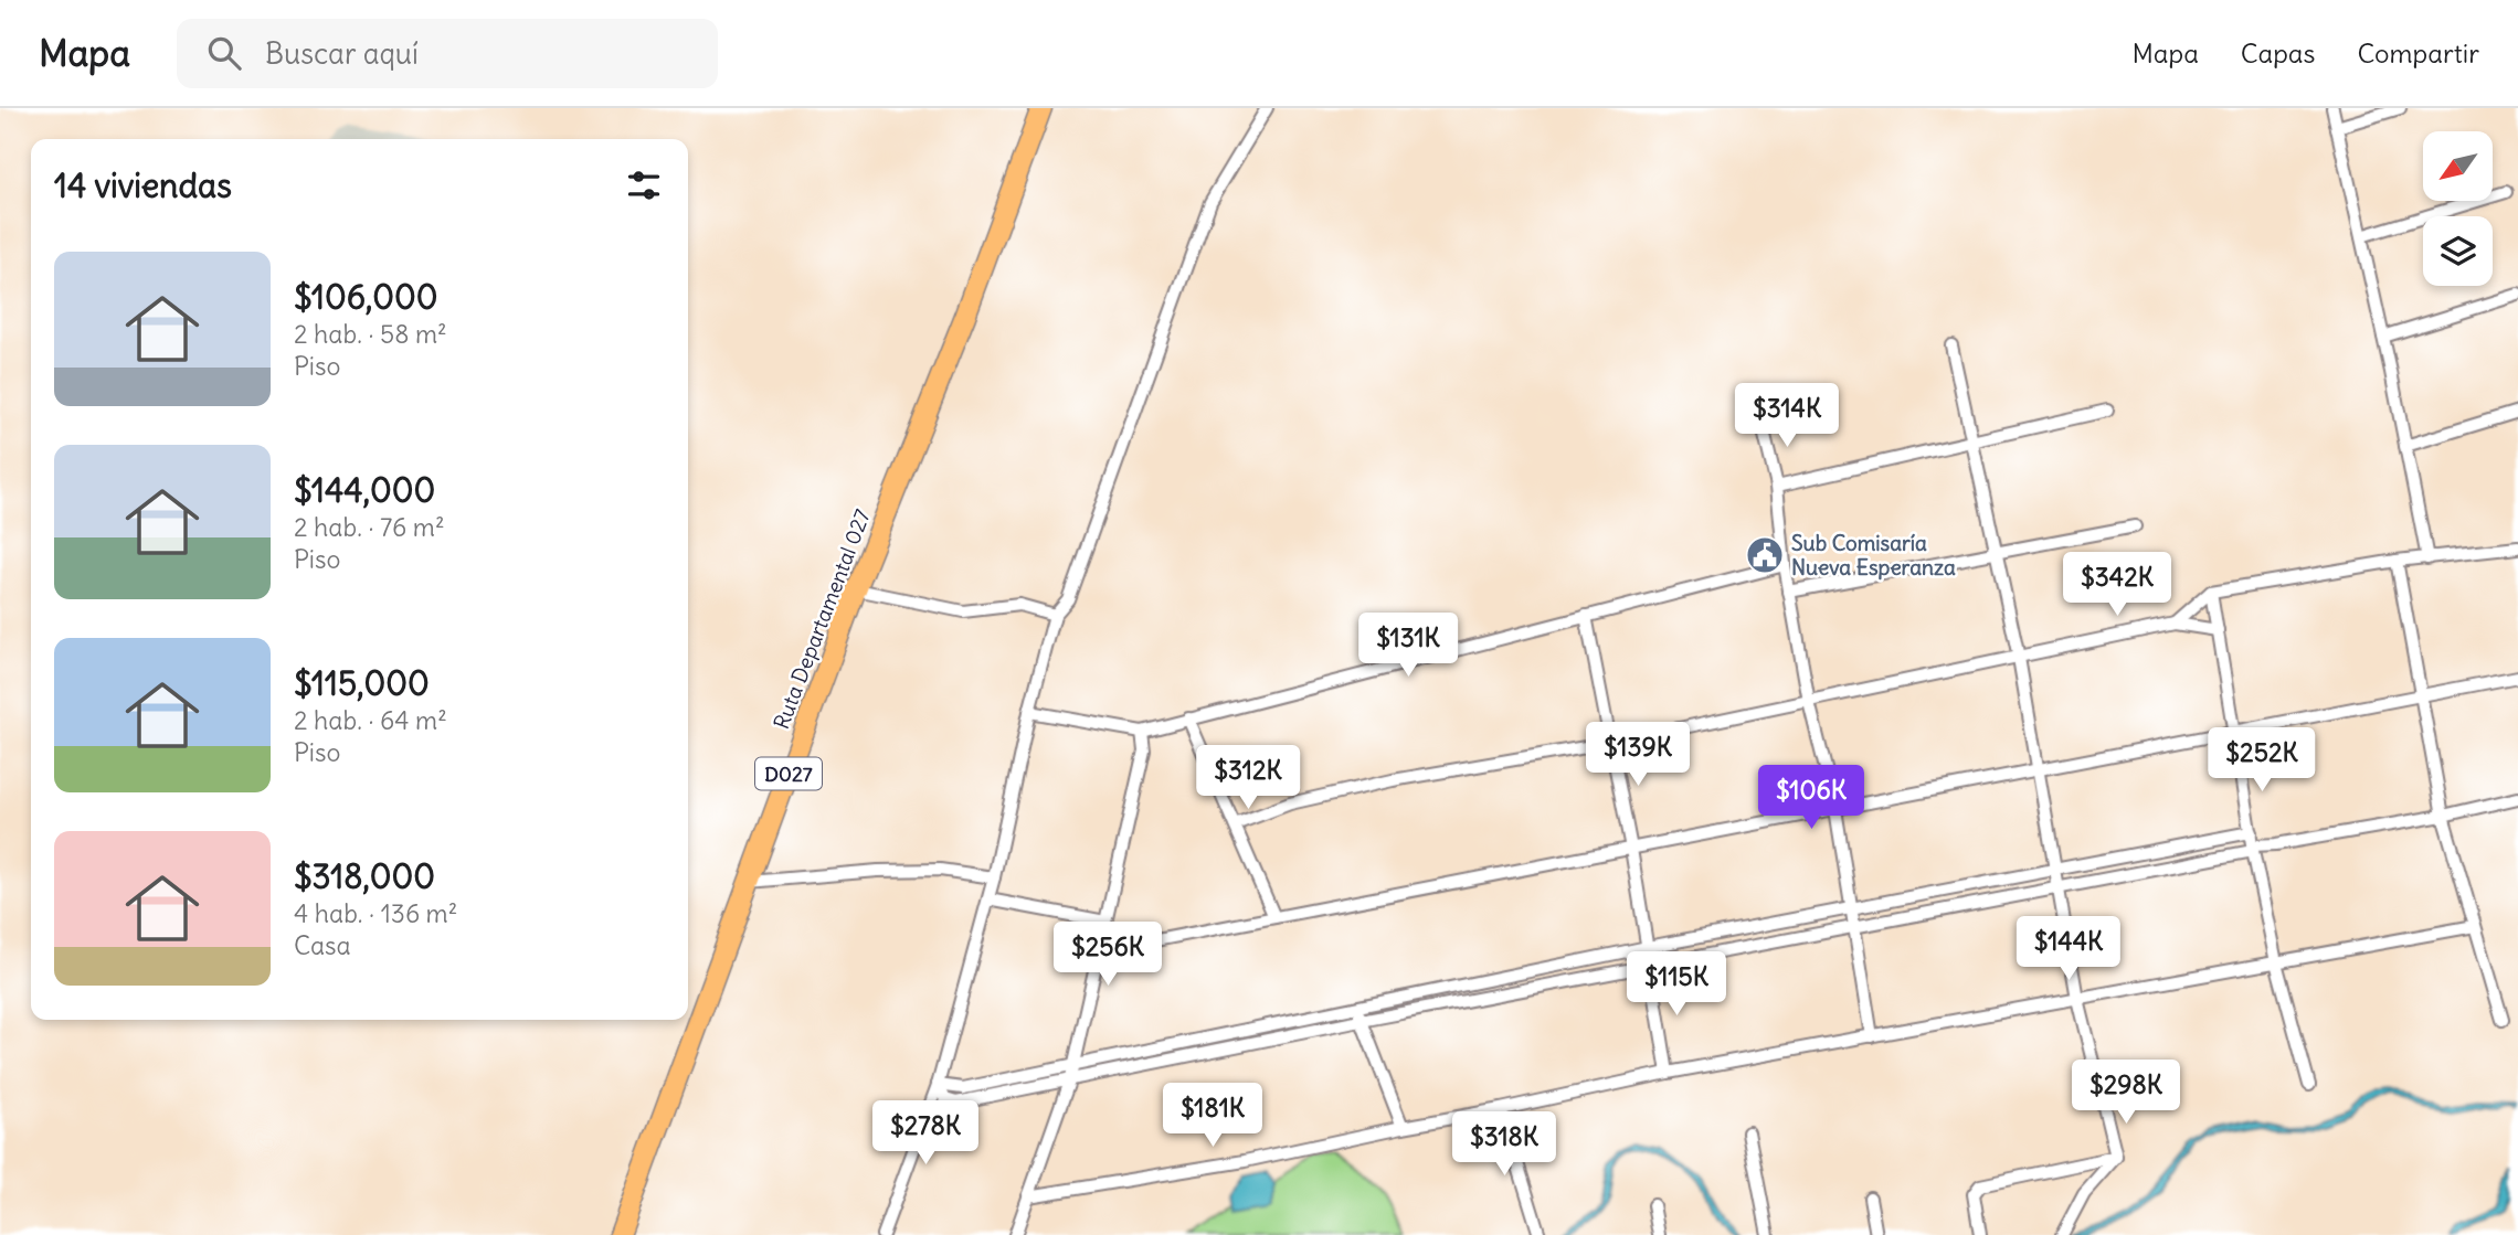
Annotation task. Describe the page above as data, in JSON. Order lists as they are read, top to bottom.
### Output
{
  "streets": {
    "main road": ["Ruta Departamental 027", "D027"]
  },
  "places": {
    "public building": ["Sub Comisaría Nueva Esperanza"]
  },
  "north": "bottom left",
  "page": {
    "header": "Mapa",
    "search": "Buscar aquí",
    "nav": ["Mapa", "Capas", "Compartir"],
    "heading": "14 viviendas",
    "list": [
      {
        "name": "$106,000",
        "note": "2 hab. · 58 m² · Piso"
      },
      {
        "name": "$144,000",
        "note": "2 hab. · 76 m² · Piso"
      },
      {
        "name": "$115,000",
        "note": "2 hab. · 64 m² · Piso"
      },
      {
        "name": "$318,000",
        "note": "4 hab. · 136 m² · Casa"
      }
    ],
    "price": [
      "$314K",
      "$342K",
      "$131K",
      "$139K",
      "$252K",
      "$312K",
      "$106K",
      "$144K",
      "$256K",
      "$115K",
      "$298K",
      "$181K",
      "$278K",
      "$318K"
    ]
  }
}
